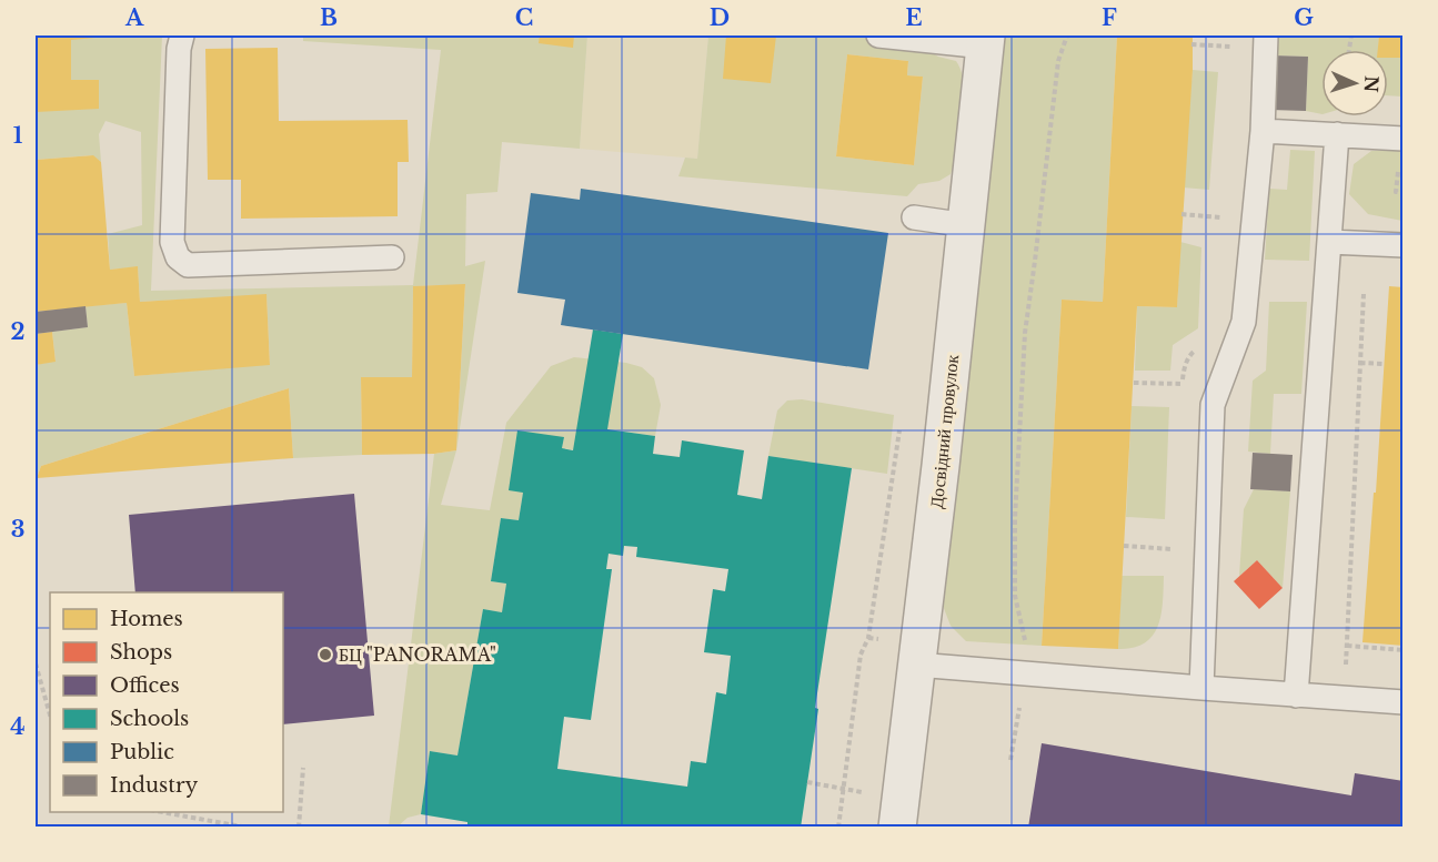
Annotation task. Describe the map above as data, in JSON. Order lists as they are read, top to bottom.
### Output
{
  "streets": {
    "street": ["Досвідний провулок"]
  },
  "places": ["БЦ \"PANORAMA\""],
  "legend": [
    "Homes",
    "Shops",
    "Offices",
    "Schools",
    "Public",
    "Industry"
  ],
  "north": "right",
  "grid": {
    "columns": [
      "A",
      "B",
      "C",
      "D",
      "E",
      "F",
      "G"
    ],
    "rows": [
      "1",
      "2",
      "3",
      "4"
    ]
  }
}
